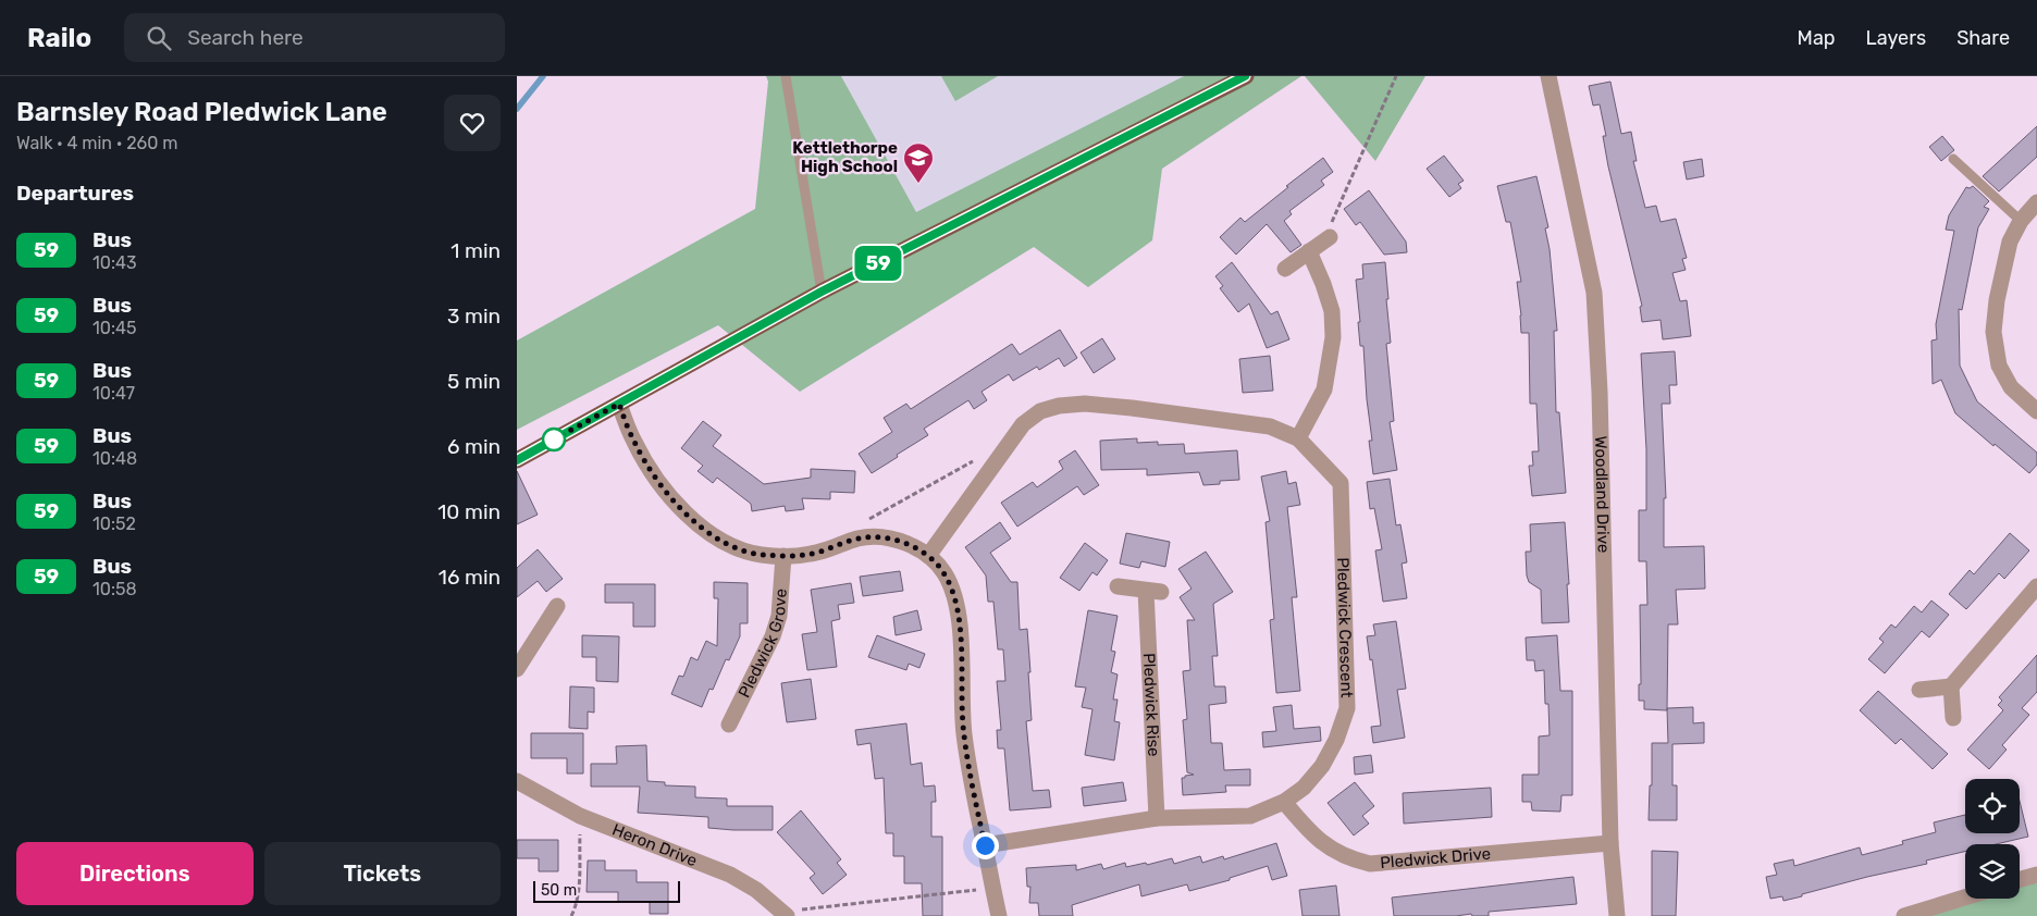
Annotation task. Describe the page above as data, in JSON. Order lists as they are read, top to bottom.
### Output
{
  "streets": {
    "street": [
      "Woodland Drive",
      "Pledwick Crescent",
      "Pledwick Grove",
      "Pledwick Rise",
      "Heron Drive",
      "Pledwick Drive"
    ]
  },
  "crossings": [
    ["Woodland Drive", "Pledwick Drive"],
    ["Pledwick Crescent", "Pledwick Rise"],
    ["Pledwick Crescent", "Pledwick Drive"]
  ],
  "places": {
    "school or university": ["Kettlethorpe High School"]
  },
  "lines": ["bus line 59"],
  "scale_bar": "50 m",
  "page": {
    "header": "Railo",
    "search": "Search here",
    "nav": ["Map", "Layers", "Share"],
    "heading": [
      ["Barnsley Road Pledwick Lane", "Walk · 4 min · 260 m"],
      "Departures"
    ],
    "on_map": "59",
    "list": [
      {
        "mark": "59",
        "name": "Bus",
        "note": "10:43",
        "value": "1 min"
      },
      {
        "mark": "59",
        "name": "Bus",
        "note": "10:45",
        "value": "3 min"
      },
      {
        "mark": "59",
        "name": "Bus",
        "note": "10:47",
        "value": "5 min"
      },
      {
        "mark": "59",
        "name": "Bus",
        "note": "10:48",
        "value": "6 min"
      },
      {
        "mark": "59",
        "name": "Bus",
        "note": "10:52",
        "value": "10 min"
      },
      {
        "mark": "59",
        "name": "Bus",
        "note": "10:58",
        "value": "16 min"
      }
    ],
    "buttons": ["Directions", "Tickets"],
    "scale": "50 m"
  }
}
